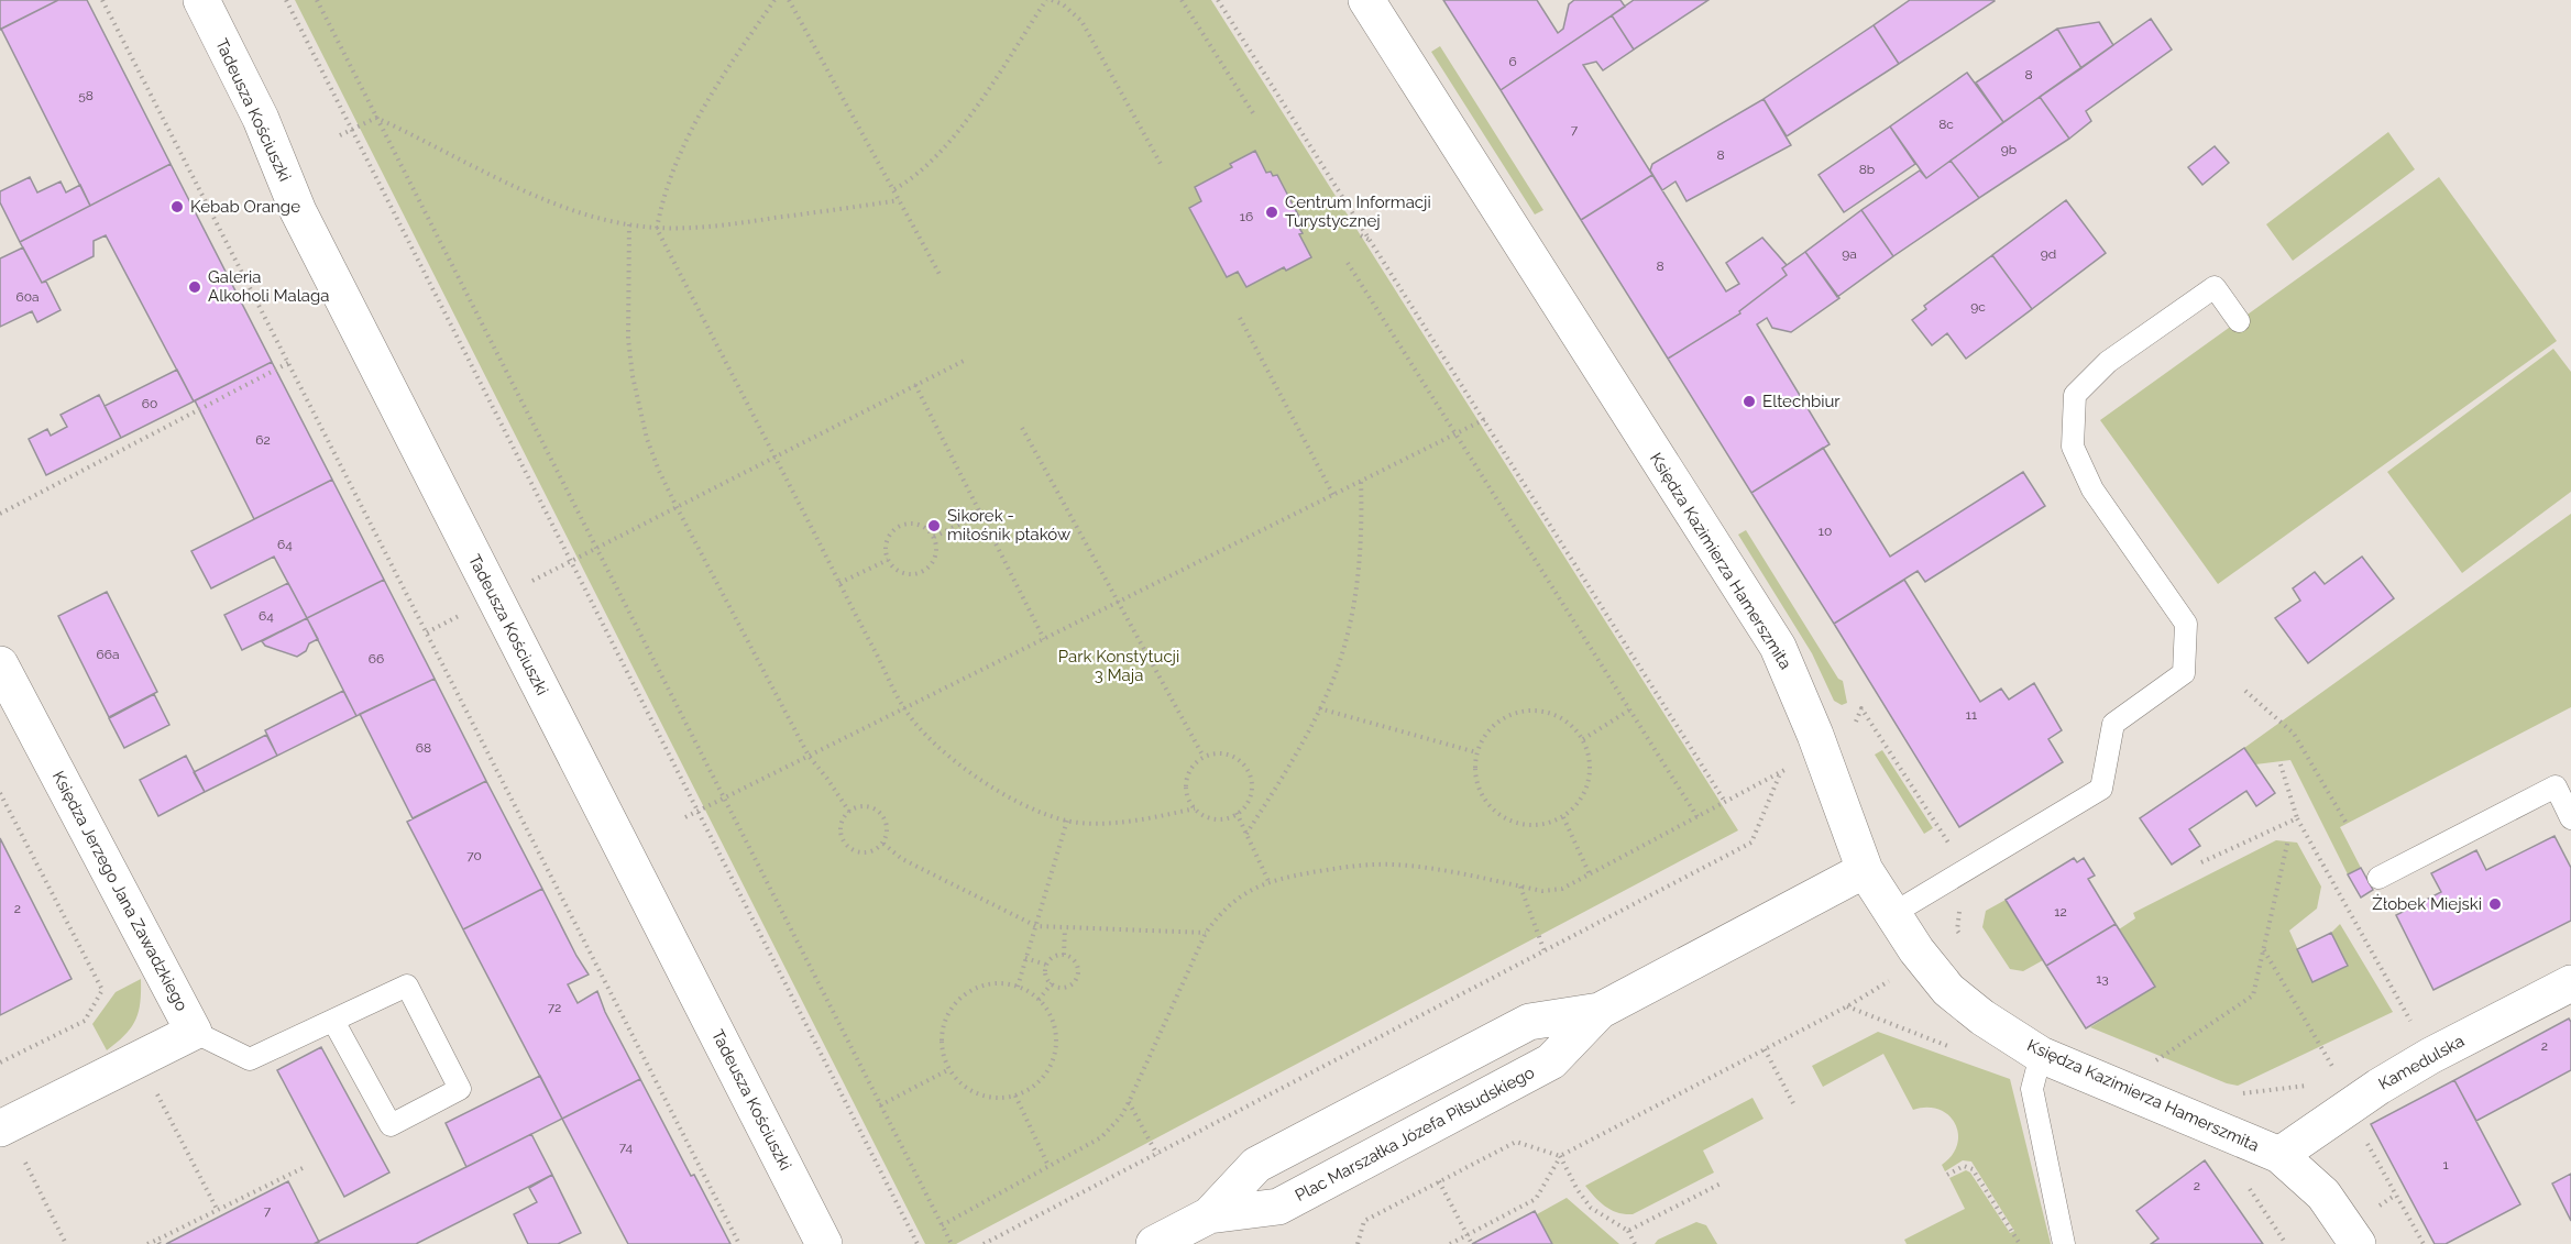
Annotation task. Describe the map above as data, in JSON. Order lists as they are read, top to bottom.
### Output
{
  "streets": {
    "street": [
      "Tadeusza Kościuszki",
      "Księdza Kazimierza Hamerszmita",
      "Księdza Jerzego Jana Zawadzkiego",
      "Kamedulska",
      "Plac Marszałka Józefa Piłsudskiego"
    ]
  },
  "crossings": [
    ["Księdza Kazimierza Hamerszmita", "Kamedulska"],
    ["Księdza Kazimierza Hamerszmita", "Plac Marszałka Józefa Piłsudskiego"]
  ],
  "parks": ["Park Konstytucji 3 Maja"],
  "places": [
    "Kebab Orange",
    "Centrum Informacji Turystycznej",
    "Galeria Alkoholi Malaga",
    "Eltechbiur",
    "Sikorek - miłośnik ptaków",
    "Żłobek Miejski"
  ],
  "house_numbers": [
    "6",
    "8",
    "58",
    "8c",
    "7",
    "9b",
    "8",
    "8b",
    "16",
    "9a",
    "9d",
    "8",
    "60a",
    "9c",
    "60",
    "62",
    "10",
    "64",
    "64",
    "66a",
    "66",
    "11",
    "68",
    "70",
    "2",
    "12",
    "13",
    "72",
    "2",
    "74",
    "1",
    "2",
    "7"
  ]
}
